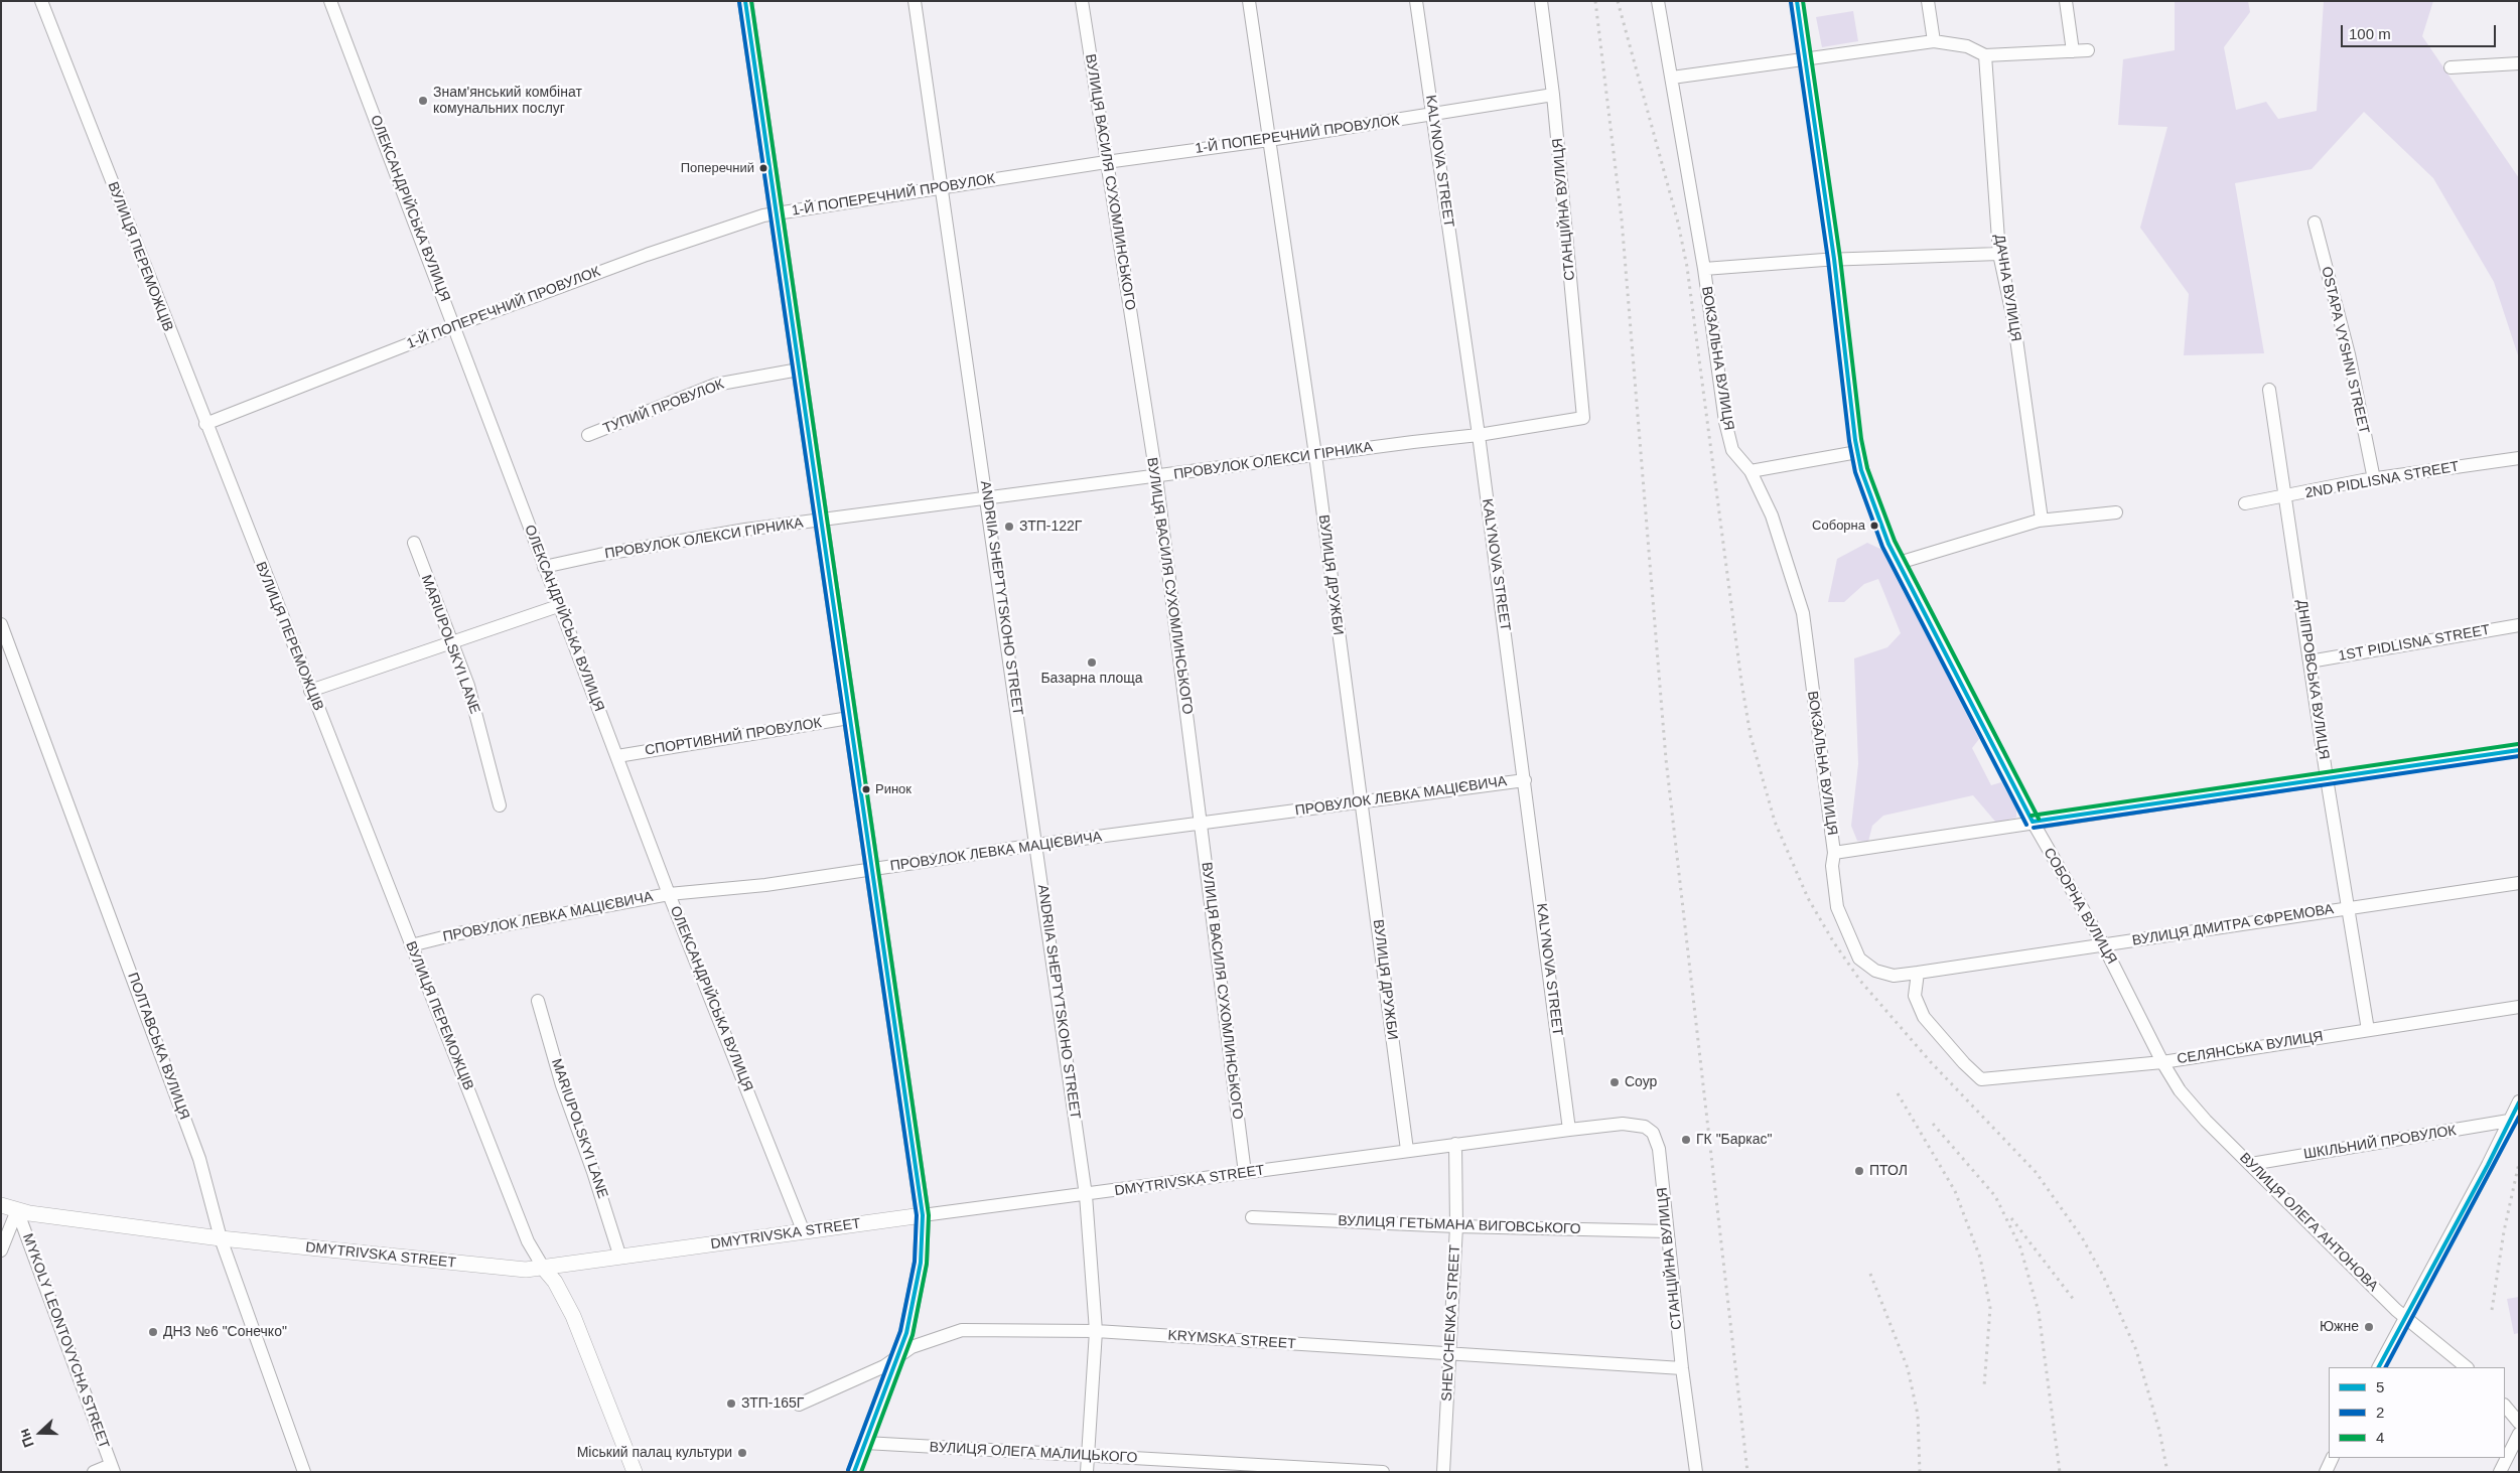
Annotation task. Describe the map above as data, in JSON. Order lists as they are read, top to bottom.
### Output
{
  "streets": {
    "main road": ["DMYTRIVSKA STREET"],
    "street": [
      "1-Й ПОПЕРЕЧНИЙ ПРОВУЛОК",
      "KALYNOVA STREET",
      "ВУЛИЦЯ ВАСИЛЯ СУХОМЛИНСЬКОГО",
      "ОЛЕКСАНДРІЙСЬКА ВУЛИЦЯ",
      "СТАНЦІЙНА ВУЛИЦЯ",
      "ВУЛИЦЯ ПЕРЕМОЖЦІВ",
      "ДАЧНА ВУЛИЦЯ",
      "OSTAPA VYSHNI STREET",
      "ВОКЗАЛЬНА ВУЛИЦЯ",
      "ТУПИЙ ПРОВУЛОК",
      "ПРОВУЛОК ОЛЕКСИ ГІРНИКА",
      "2ND PIDLISNA STREET",
      "ВУЛИЦЯ ДРУЖБИ",
      "ANDRIIA SHEPTYTSKOHO STREET",
      "1ST PIDLISNA STREET",
      "MARIUPOLSKYI LANE",
      "ДНІПРОВСЬКА ВУЛИЦЯ",
      "СПОРТИВНИЙ ПРОВУЛОК",
      "ПРОВУЛОК ЛЕВКА МАЦІЄВИЧА",
      "СОБОРНА ВУЛИЦЯ",
      "ВУЛИЦЯ ДМИТРА ЄФРЕМОВА",
      "ПОЛТАВСЬКА ВУЛИЦЯ",
      "СЕЛЯНСЬКА ВУЛИЦЯ",
      "ШКІЛЬНИЙ ПРОВУЛОК",
      "ВУЛИЦЯ ОЛЕГА АНТОНОВА",
      "ВУЛИЦЯ ГЕТЬМАНА ВИГОВСЬКОГО",
      "SHEVCHENKA STREET",
      "KRYMSKA STREET",
      "MYKOLY LEONTOVYCHA STREET",
      "ВУЛИЦЯ ОЛЕГА МАЛИЦЬКОГО"
    ]
  },
  "crossings": [
    ["1-Й ПОПЕРЕЧНИЙ ПРОВУЛОК", "KALYNOVA STREET"],
    ["1-Й ПОПЕРЕЧНИЙ ПРОВУЛОК", "ВУЛИЦЯ ВАСИЛЯ СУХОМЛИНСЬКОГО"],
    ["1-Й ПОПЕРЕЧНИЙ ПРОВУЛОК", "ОЛЕКСАНДРІЙСЬКА ВУЛИЦЯ"],
    ["1-Й ПОПЕРЕЧНИЙ ПРОВУЛОК", "СТАНЦІЙНА ВУЛИЦЯ"],
    ["1-Й ПОПЕРЕЧНИЙ ПРОВУЛОК", "ВУЛИЦЯ ПЕРЕМОЖЦІВ"],
    ["1-Й ПОПЕРЕЧНИЙ ПРОВУЛОК", "ВУЛИЦЯ ДРУЖБИ"],
    ["1-Й ПОПЕРЕЧНИЙ ПРОВУЛОК", "ANDRIIA SHEPTYTSKOHO STREET"],
    ["KALYNOVA STREET", "СТАНЦІЙНА ВУЛИЦЯ"],
    ["KALYNOVA STREET", "ПРОВУЛОК ОЛЕКСИ ГІРНИКА"],
    ["KALYNOVA STREET", "ПРОВУЛОК ЛЕВКА МАЦІЄВИЧА"],
    ["KALYNOVA STREET", "DMYTRIVSKA STREET"],
    ["ВУЛИЦЯ ВАСИЛЯ СУХОМЛИНСЬКОГО", "ПРОВУЛОК ОЛЕКСИ ГІРНИКА"],
    ["ВУЛИЦЯ ВАСИЛЯ СУХОМЛИНСЬКОГО", "ПРОВУЛОК ЛЕВКА МАЦІЄВИЧА"],
    ["ВУЛИЦЯ ВАСИЛЯ СУХОМЛИНСЬКОГО", "DMYTRIVSKA STREET"],
    ["ОЛЕКСАНДРІЙСЬКА ВУЛИЦЯ", "ПРОВУЛОК ОЛЕКСИ ГІРНИКА"],
    ["ОЛЕКСАНДРІЙСЬКА ВУЛИЦЯ", "СПОРТИВНИЙ ПРОВУЛОК"],
    ["ОЛЕКСАНДРІЙСЬКА ВУЛИЦЯ", "ПРОВУЛОК ЛЕВКА МАЦІЄВИЧА"],
    ["ОЛЕКСАНДРІЙСЬКА ВУЛИЦЯ", "DMYTRIVSKA STREET"],
    ["СТАНЦІЙНА ВУЛИЦЯ", "ПРОВУЛОК ОЛЕКСИ ГІРНИКА"],
    ["СТАНЦІЙНА ВУЛИЦЯ", "DMYTRIVSKA STREET"],
    ["СТАНЦІЙНА ВУЛИЦЯ", "ВУЛИЦЯ ГЕТЬМАНА ВИГОВСЬКОГО"],
    ["СТАНЦІЙНА ВУЛИЦЯ", "KRYMSKA STREET"],
    ["ВУЛИЦЯ ПЕРЕМОЖЦІВ", "ПРОВУЛОК ЛЕВКА МАЦІЄВИЧА"],
    ["ВУЛИЦЯ ПЕРЕМОЖЦІВ", "DMYTRIVSKA STREET"],
    ["OSTAPA VYSHNI STREET", "2ND PIDLISNA STREET"],
    ["ВОКЗАЛЬНА ВУЛИЦЯ", "ВУЛИЦЯ ДМИТРА ЄФРЕМОВА"],
    ["ВОКЗАЛЬНА ВУЛИЦЯ", "СЕЛЯНСЬКА ВУЛИЦЯ"],
    ["ПРОВУЛОК ОЛЕКСИ ГІРНИКА", "ВУЛИЦЯ ДРУЖБИ"],
    ["ПРОВУЛОК ОЛЕКСИ ГІРНИКА", "ANDRIIA SHEPTYTSKOHO STREET"],
    ["2ND PIDLISNA STREET", "ДНІПРОВСЬКА ВУЛИЦЯ"],
    ["ВУЛИЦЯ ДРУЖБИ", "ПРОВУЛОК ЛЕВКА МАЦІЄВИЧА"],
    ["ВУЛИЦЯ ДРУЖБИ", "DMYTRIVSKA STREET"],
    ["ANDRIIA SHEPTYTSKOHO STREET", "ПРОВУЛОК ЛЕВКА МАЦІЄВИЧА"],
    ["ANDRIIA SHEPTYTSKOHO STREET", "DMYTRIVSKA STREET"],
    ["ANDRIIA SHEPTYTSKOHO STREET", "KRYMSKA STREET"],
    ["ANDRIIA SHEPTYTSKOHO STREET", "ВУЛИЦЯ ОЛЕГА МАЛИЦЬКОГО"],
    ["1ST PIDLISNA STREET", "ДНІПРОВСЬКА ВУЛИЦЯ"],
    ["MARIUPOLSKYI LANE", "DMYTRIVSKA STREET"],
    ["ДНІПРОВСЬКА ВУЛИЦЯ", "ВУЛИЦЯ ДМИТРА ЄФРЕМОВА"],
    ["ДНІПРОВСЬКА ВУЛИЦЯ", "СЕЛЯНСЬКА ВУЛИЦЯ"],
    ["СОБОРНА ВУЛИЦЯ", "ВУЛИЦЯ ДМИТРА ЄФРЕМОВА"],
    ["СОБОРНА ВУЛИЦЯ", "СЕЛЯНСЬКА ВУЛИЦЯ"],
    ["СОБОРНА ВУЛИЦЯ", "ВУЛИЦЯ ОЛЕГА АНТОНОВА"],
    ["ВУЛИЦЯ ДМИТРА ЄФРЕМОВА", "СЕЛЯНСЬКА ВУЛИЦЯ"],
    ["ПОЛТАВСЬКА ВУЛИЦЯ", "DMYTRIVSKA STREET"],
    ["СЕЛЯНСЬКА ВУЛИЦЯ", "ВУЛИЦЯ ОЛЕГА АНТОНОВА"],
    ["ШКІЛЬНИЙ ПРОВУЛОК", "ВУЛИЦЯ ОЛЕГА АНТОНОВА"],
    ["DMYTRIVSKA STREET", "SHEVCHENKA STREET"],
    ["DMYTRIVSKA STREET", "MYKOLY LEONTOVYCHA STREET"],
    ["ВУЛИЦЯ ГЕТЬМАНА ВИГОВСЬКОГО", "SHEVCHENKA STREET"],
    ["SHEVCHENKA STREET", "KRYMSKA STREET"]
  ],
  "places": [
    "Знам'янський комбінат комунальних послуг",
    "Поперечний",
    "Соборна",
    "ЗТП-122Г",
    "Базарна площа",
    "Ринок",
    "Соур",
    "ГК \"Баркас\"",
    "ПТОЛ",
    "Южне",
    "ДНЗ №6 \"Сонечко\"",
    "ЗТП-165Г",
    "Міський палац культури"
  ],
  "lines": ["transit line 5", "transit line 4", "transit line 2"],
  "legend": ["5", "2", "4"],
  "scale_bar": "100 m",
  "north": "left"
}
